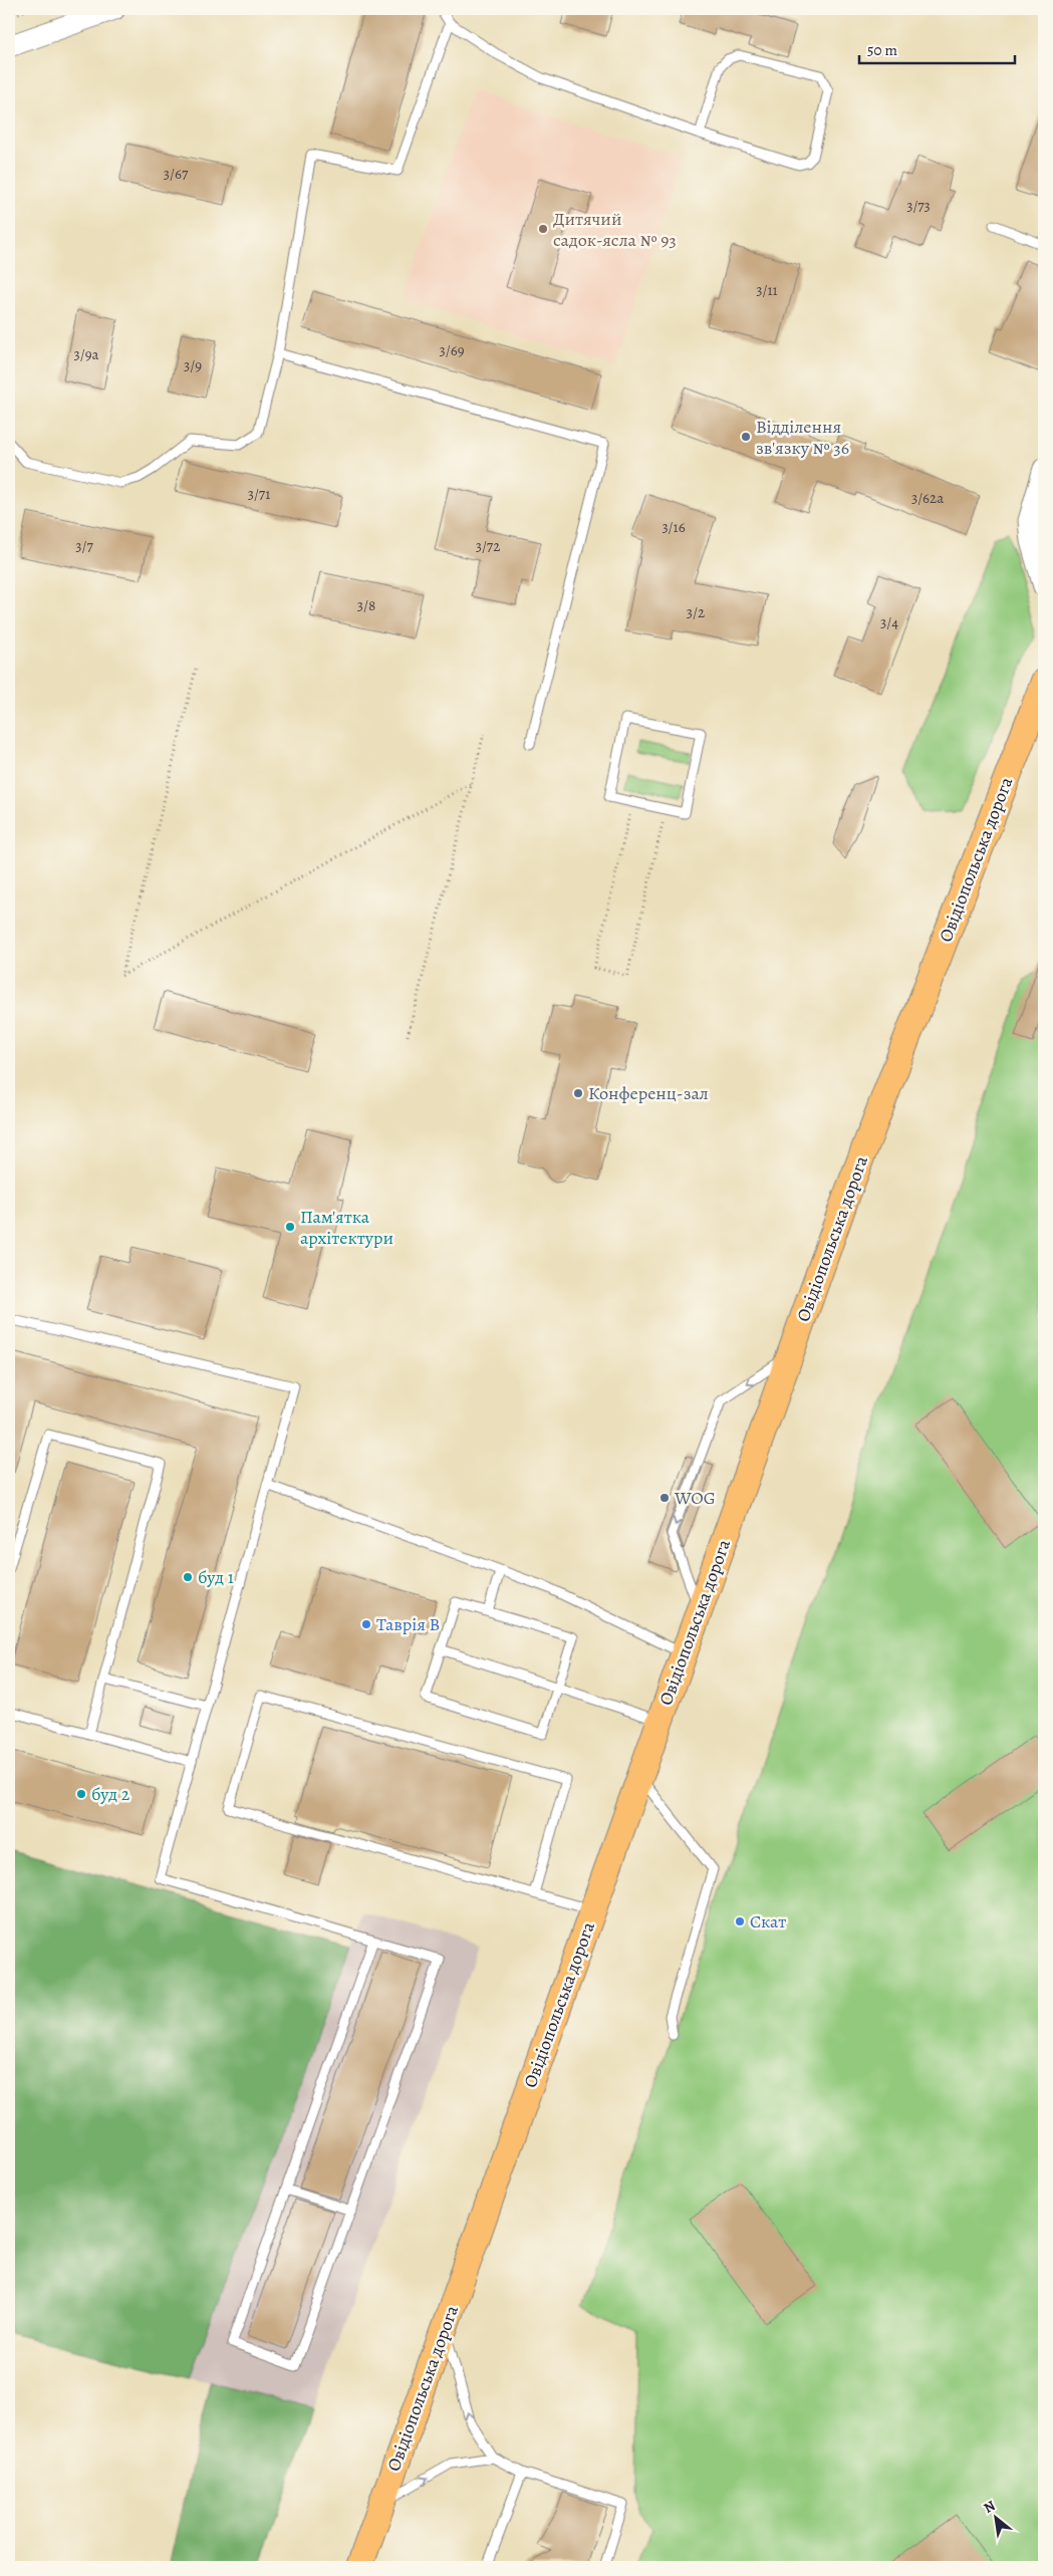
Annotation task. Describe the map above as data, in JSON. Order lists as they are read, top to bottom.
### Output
{
  "streets": {
    "main road": ["Овідіопольська дорога"]
  },
  "places": [
    "Дитячий садок-ясла № 93",
    "Відділення зв'язку № 36",
    "Конференц-зал",
    "Пам'ятка архітектури",
    "WOG",
    "буд 1",
    "Таврія В",
    "буд 2",
    "Скат"
  ],
  "house_numbers": [
    "3/67",
    "3/73",
    "3/11",
    "3/69",
    "3/9а",
    "3/9",
    "3/71",
    "3/62а",
    "3/16",
    "3/7",
    "3/72",
    "3/8",
    "3/2",
    "3/4"
  ],
  "scale_bar": "50 m",
  "north": "top left"
}
